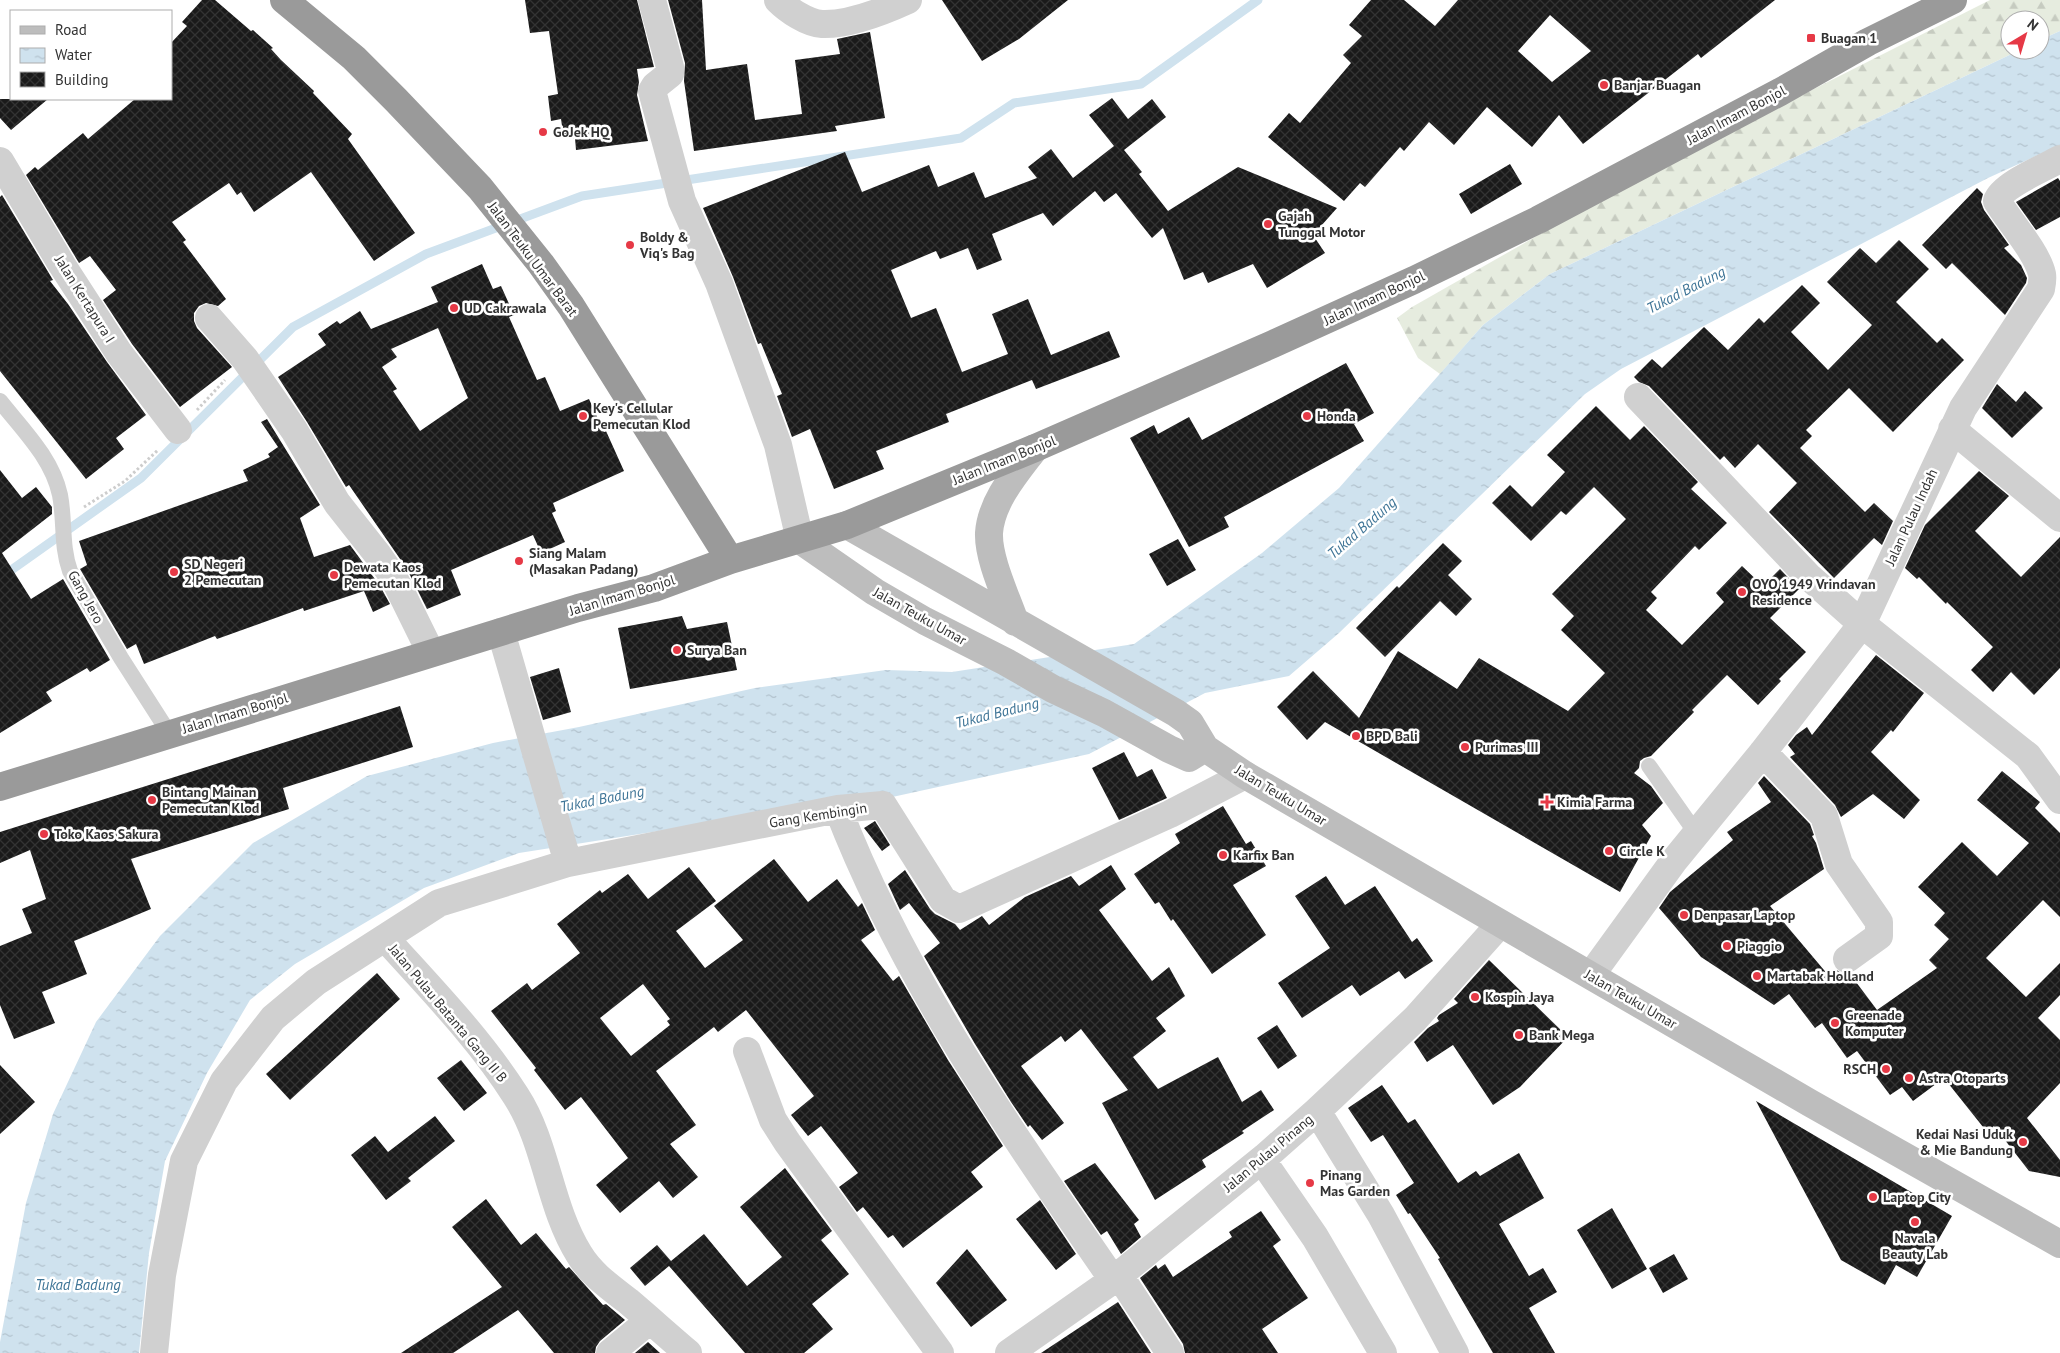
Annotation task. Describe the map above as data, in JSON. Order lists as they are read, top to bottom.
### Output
{
  "streets": {
    "highway": ["Jalan Imam Bonjol", "Jalan Teuku Umar Barat"],
    "main road": ["Jalan Teuku Umar"],
    "street": [
      "Jalan Kertapura I",
      "Jalan Pulau Indah",
      "Gang Kembingin",
      "Jalan Pulau Batanta Gang II B",
      "Jalan Pulau Pinang"
    ],
    "lane": ["Gang Jero"]
  },
  "crossings": [
    ["Jalan Imam Bonjol", "Jalan Teuku Umar Barat"],
    ["Jalan Imam Bonjol", "Gang Jero"],
    ["Jalan Imam Bonjol", "Jalan Teuku Umar"],
    ["Jalan Pulau Indah", "Jalan Teuku Umar"],
    ["Jalan Teuku Umar", "Gang Kembingin"],
    ["Jalan Teuku Umar", "Jalan Pulau Pinang"],
    ["Gang Kembingin", "Jalan Pulau Batanta Gang II B"]
  ],
  "water": ["Tukad Badung"],
  "places": {
    "transit": ["Buagan 1"],
    "other": [
      "Banjar Buagan",
      "GoJek HQ",
      "Gajah Tunggal Motor",
      "Boldy & Viq's Bag",
      "UD Cakrawala",
      "Key's Cellular Pemecutan Klod",
      "Honda",
      "Siang Malam (Masakan Padang)",
      "SD Negeri 2 Pemecutan",
      "Dewata Kaos Pemecutan Klod",
      "OYO 1949 Vrindavan Residence",
      "Surya Ban",
      "BPD Bali",
      "Purimas III",
      "Bintang Mainan Pemecutan Klod",
      "Toko Kaos Sakura",
      "Circle K",
      "Karfix Ban",
      "Denpasar Laptop",
      "Piaggio",
      "Martabak Holland",
      "Kospin Jaya",
      "Greenade Komputer",
      "Bank Mega",
      "RSCH",
      "Astra Otoparts",
      "Kedai Nasi Uduk & Mie Bandung",
      "Pinang Mas Garden",
      "Laptop City",
      "Navala Beauty Lab"
    ],
    "health": ["Kimia Farma"]
  },
  "legend": ["Road", "Water", "Building"],
  "north": "top right"
}
